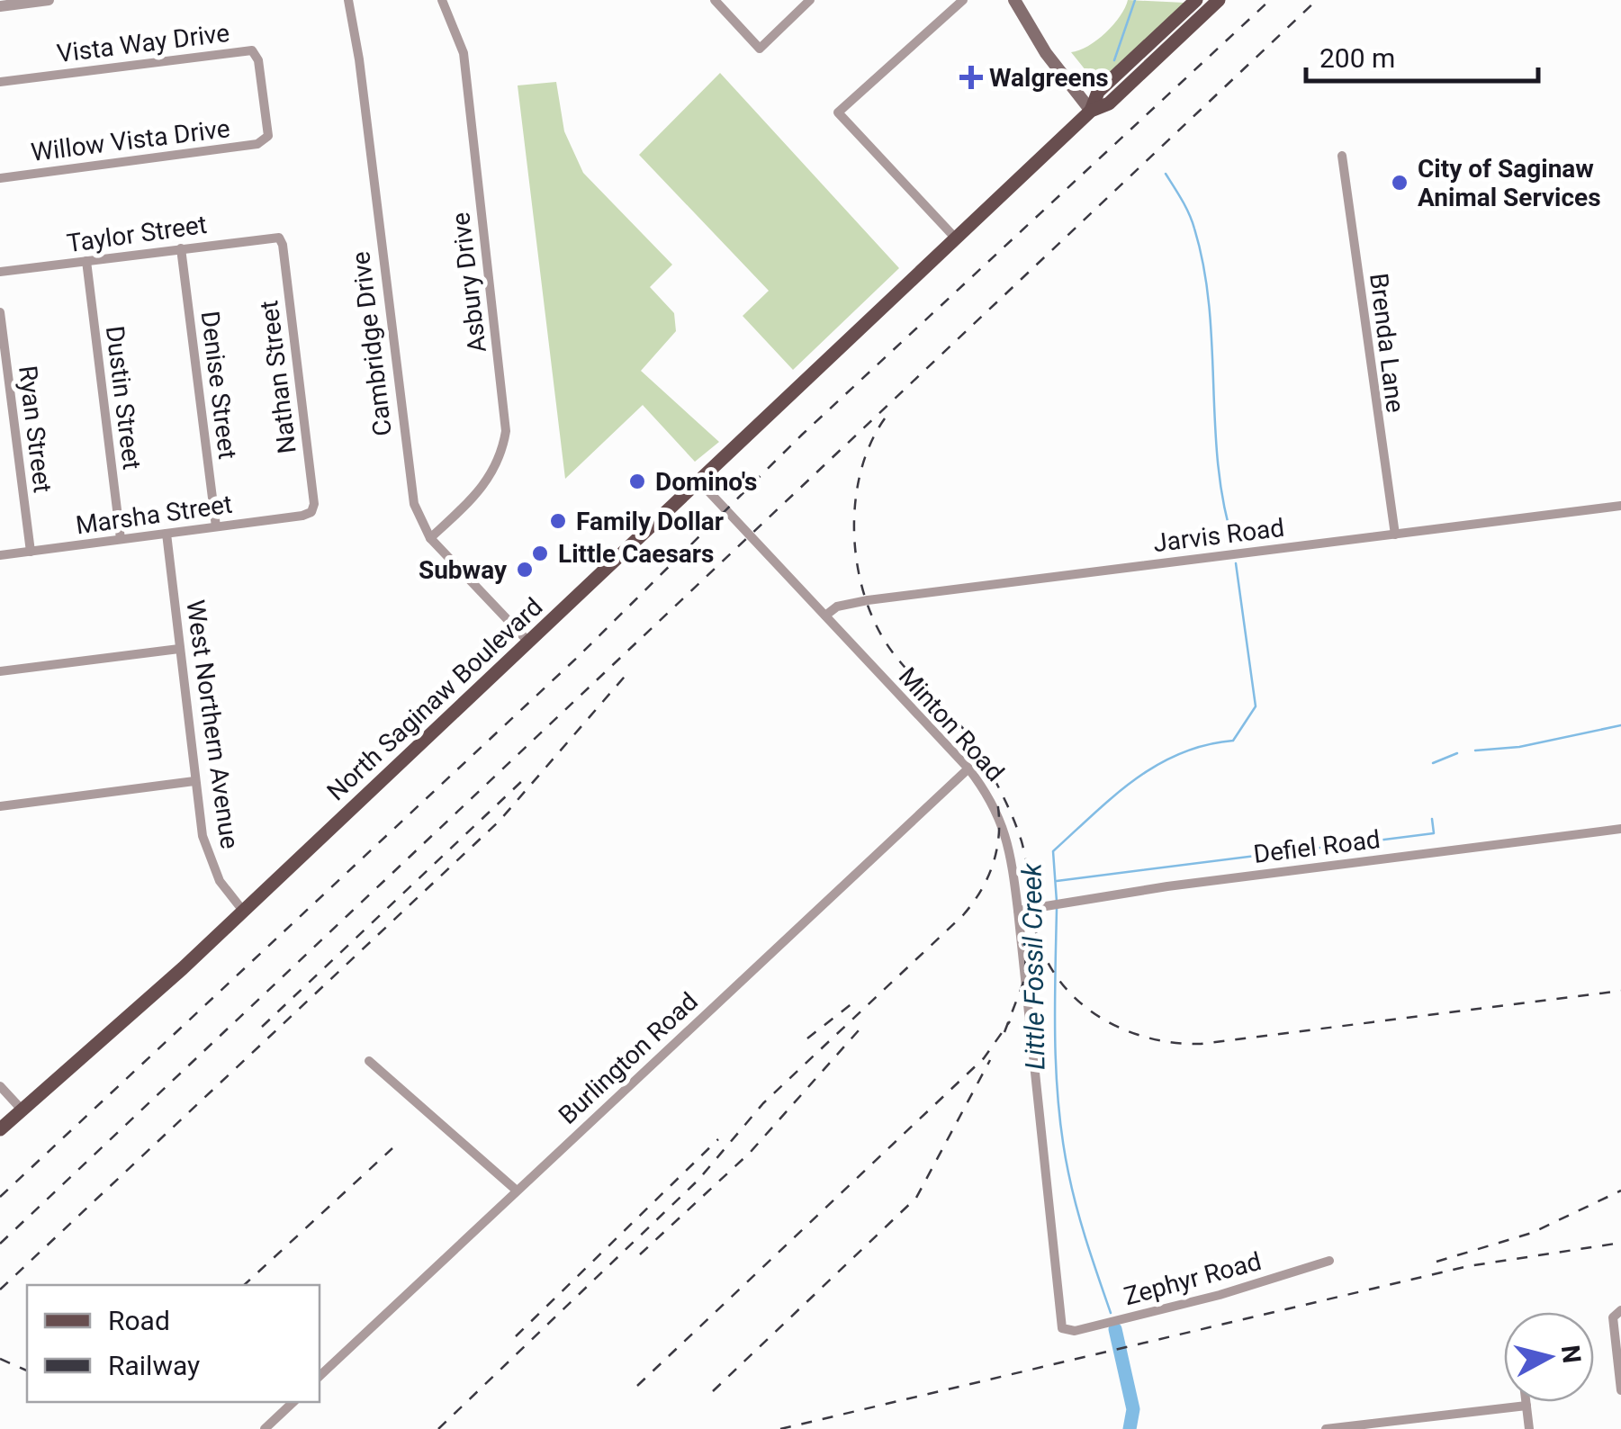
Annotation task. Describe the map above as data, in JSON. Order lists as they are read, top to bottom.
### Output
{
  "streets": {
    "main road": ["North Saginaw Boulevard"],
    "street": [
      "Vista Way Drive",
      "Willow Vista Drive",
      "Taylor Street",
      "Asbury Drive",
      "Brenda Lane",
      "Cambridge Drive",
      "Nathan Street",
      "Denise Street",
      "Dustin Street",
      "Ryan Street",
      "Marsha Street",
      "Jarvis Road",
      "West Northern Avenue",
      "Minton Road",
      "Defiel Road",
      "Burlington Road",
      "Zephyr Road"
    ]
  },
  "crossings": [
    ["Vista Way Drive", "Willow Vista Drive"],
    ["Taylor Street", "Nathan Street"],
    ["Taylor Street", "Denise Street"],
    ["Taylor Street", "Dustin Street"],
    ["Asbury Drive", "Cambridge Drive"],
    ["Brenda Lane", "Jarvis Road"],
    ["Cambridge Drive", "North Saginaw Boulevard"],
    ["Nathan Street", "Marsha Street"],
    ["Denise Street", "Marsha Street"],
    ["Dustin Street", "Marsha Street"],
    ["Ryan Street", "Marsha Street"],
    ["Marsha Street", "West Northern Avenue"],
    ["Jarvis Road", "Minton Road"],
    ["North Saginaw Boulevard", "West Northern Avenue"],
    ["North Saginaw Boulevard", "Minton Road"],
    ["Minton Road", "Defiel Road"],
    ["Minton Road", "Burlington Road"],
    ["Minton Road", "Zephyr Road"]
  ],
  "water": ["Little Fossil Creek"],
  "places": {
    "health": ["Walgreens"],
    "other": [
      "City of Saginaw Animal Services",
      "Domino's",
      "Family Dollar",
      "Little Caesars",
      "Subway"
    ]
  },
  "legend": ["Road", "Railway"],
  "scale_bar": "200 m",
  "north": "right"
}
